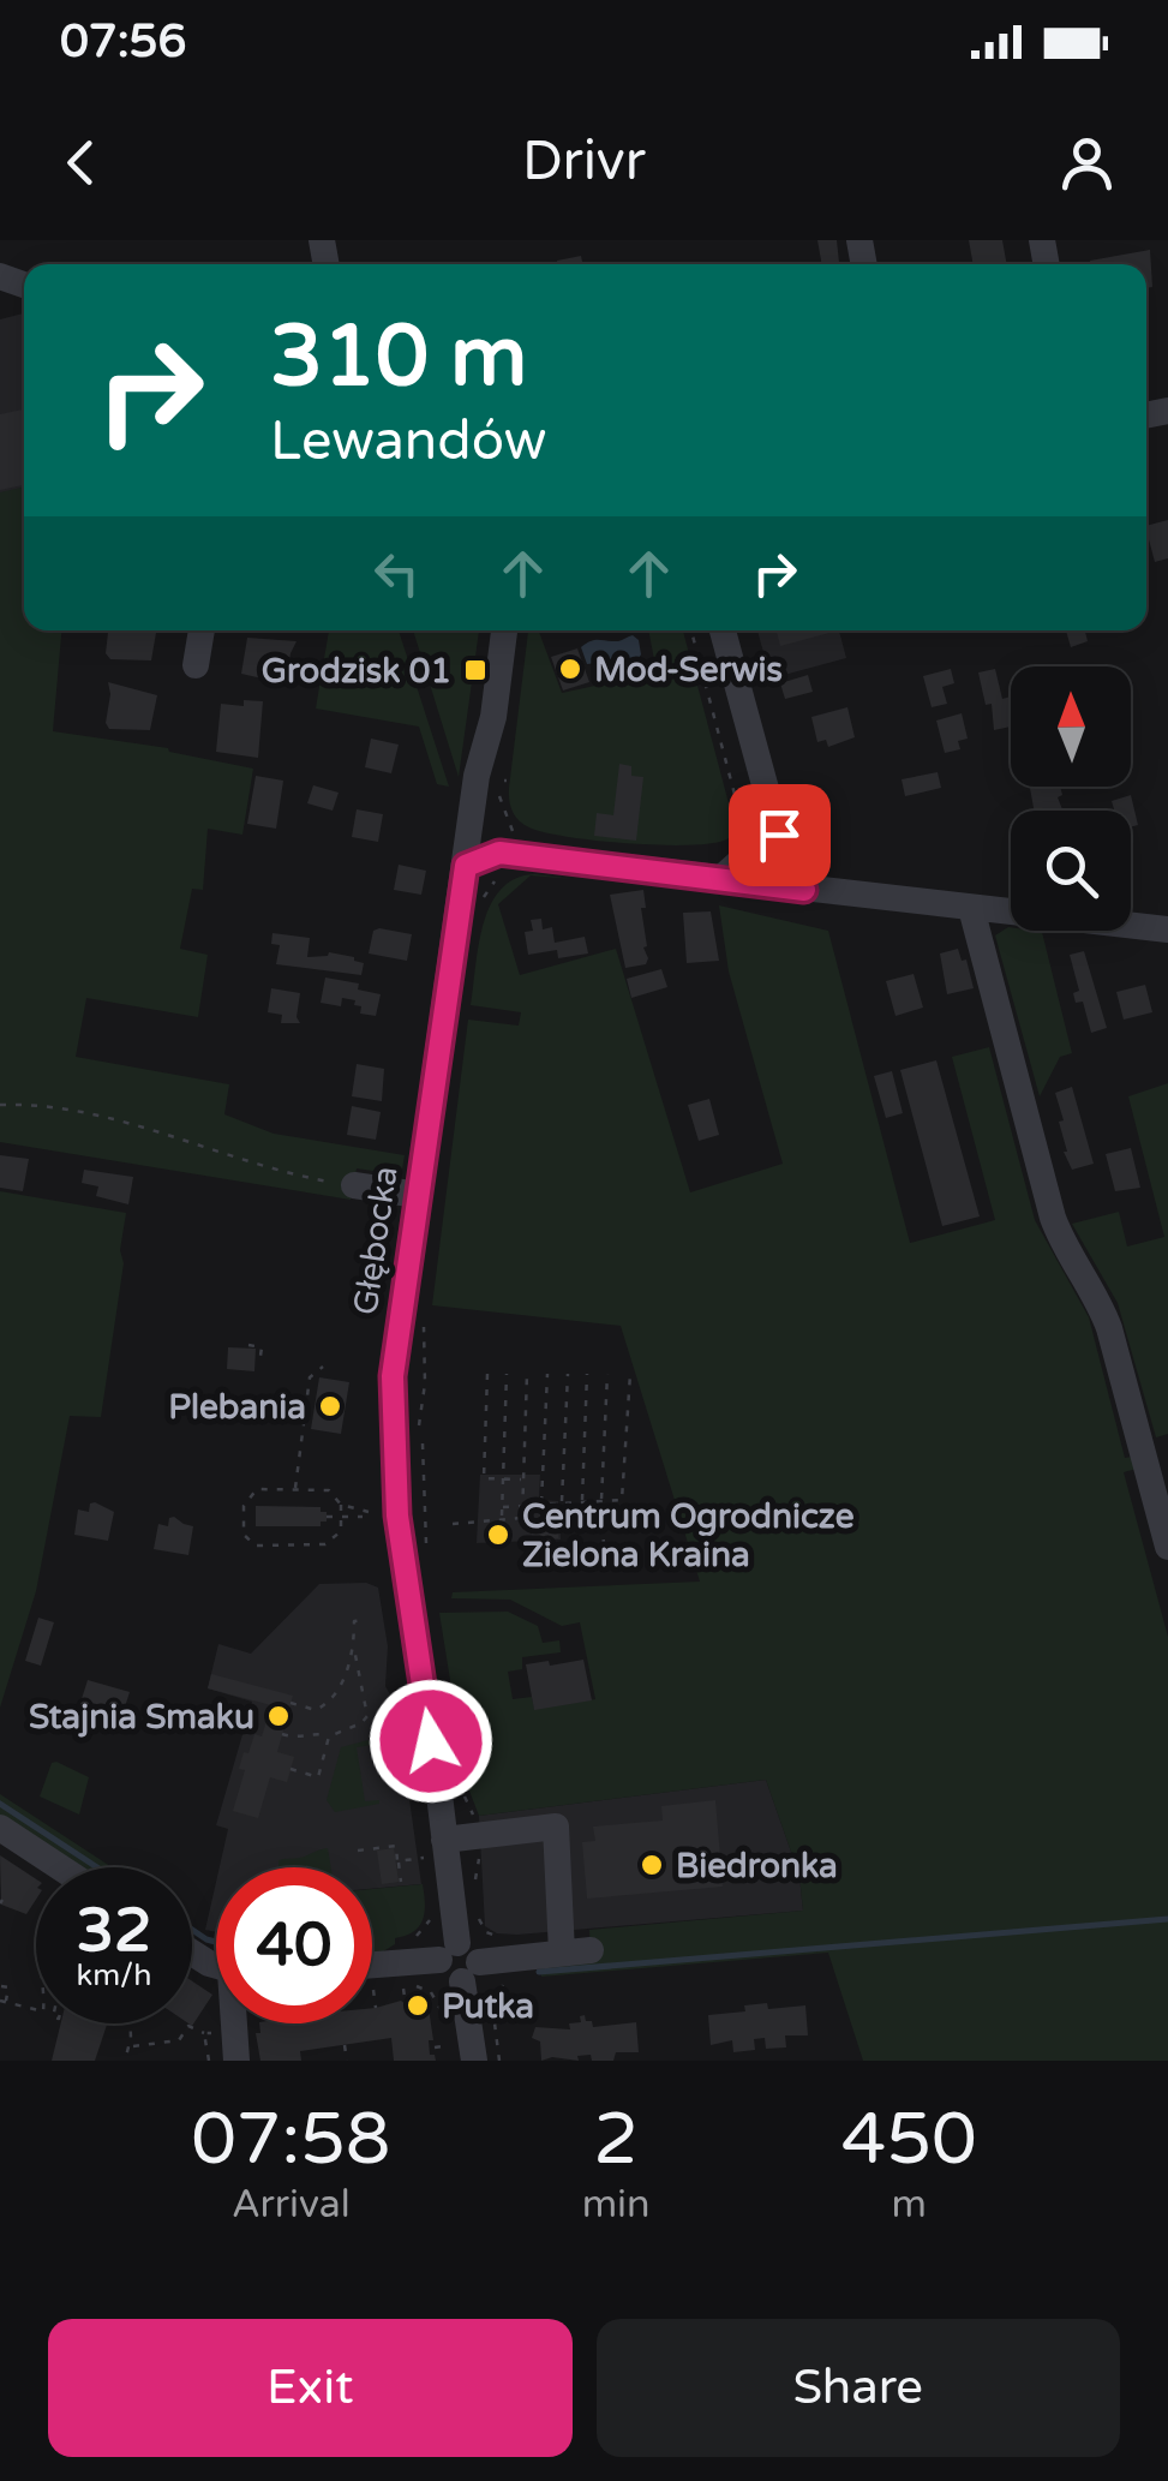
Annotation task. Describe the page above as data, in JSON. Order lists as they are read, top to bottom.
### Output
{
  "streets": {
    "street": ["Głębocka"]
  },
  "places": {
    "other": [
      "Mod-Serwis",
      "Plebania",
      "Centrum Ogrodnicze Zielona Kraina",
      "Stajnia Smaku",
      "Biedronka",
      "Putka"
    ],
    "transit": ["Grodzisk 01"]
  },
  "north": "top",
  "page": {
    "status": "07:56",
    "header": "Drivr",
    "turn": ["310 m", "Lewandów"],
    "speed": "32 km/h",
    "limit": "40",
    "eta": [
      "07:58",
      "Arrival",
      "2",
      "min",
      "450",
      "m"
    ],
    "buttons": ["Exit", "Share"]
  }
}
